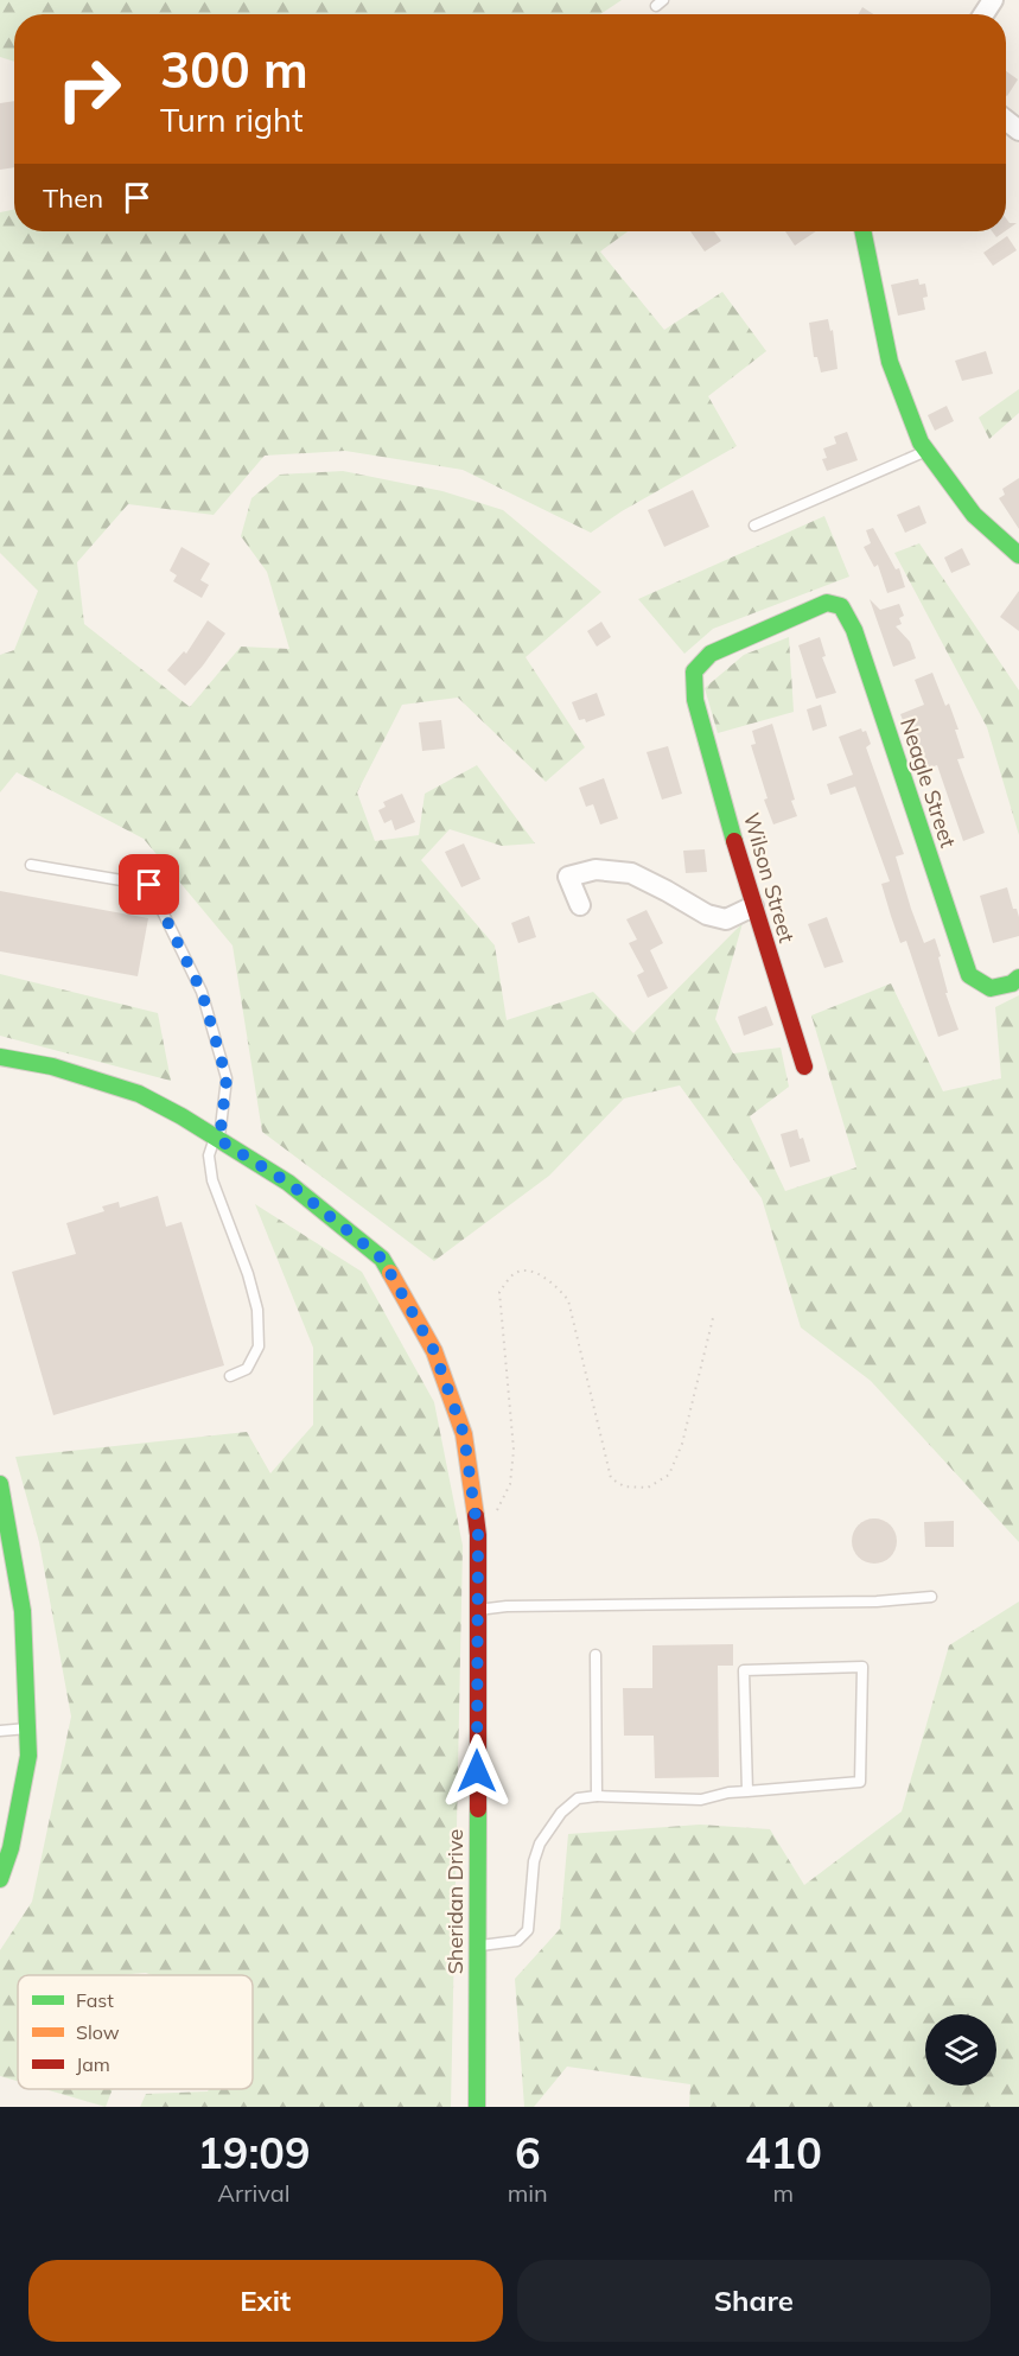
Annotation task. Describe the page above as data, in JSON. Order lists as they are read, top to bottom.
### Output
{
  "streets": {
    "street": ["Neagle Street", "Wilson Street", "Sheridan Drive"]
  },
  "crossings": [
    ["Neagle Street", "Wilson Street"]
  ],
  "legend": ["Fast", "Slow", "Jam"],
  "page": {
    "turn": ["300 m", "Turn right"],
    "then": "Then",
    "eta": [
      "19:09",
      "Arrival",
      "6",
      "min",
      "410",
      "m"
    ],
    "buttons": ["Exit", "Share"]
  }
}
